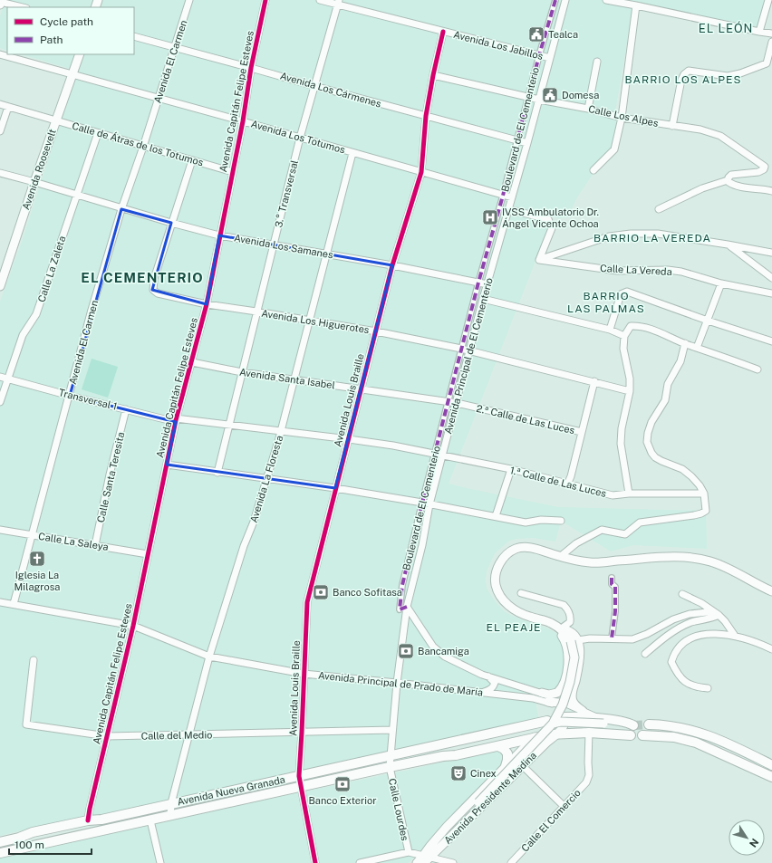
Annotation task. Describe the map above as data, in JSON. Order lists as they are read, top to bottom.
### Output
{
  "streets": {
    "main road": ["Avenida Nueva Granada"],
    "street": [
      "Avenida Los Jabillos",
      "Avenida El Carmen",
      "Avenida Los Cármenes",
      "Avenida Capitán Felipe Esteves",
      "Calle Los Alpes",
      "Boulevard de El Cementerio",
      "Avenida Los Totumos",
      "Calle de Átras de los Totumos",
      "Avenida Roosevelt",
      "3.° Transversal",
      "Avenida Los Samanes",
      "Calle La Zaleta",
      "Calle La Vereda",
      "Avenida Los Higuerotes",
      "Avenida Principal de El Cementerio",
      "Avenida Santa Isabel",
      "Transversal 1",
      "Avenida Louis Braille",
      "2.ª Calle de Las Luces",
      "Calle Santa Teresita",
      "Avenida La Floresta",
      "1.ª Calle de Las Luces",
      "Calle La Saleya",
      "Avenida Principal de Prado de María",
      "Calle del Medio",
      "Avenida Presidente Medina",
      "Calle Lourdes",
      "Calle El Comercio"
    ]
  },
  "crossings": [
    ["Avenida Los Jabillos", "Boulevard de El Cementerio"],
    ["Avenida Los Jabillos", "3.° Transversal"],
    ["Avenida Los Jabillos", "Avenida Principal de El Cementerio"],
    ["Avenida Los Jabillos", "Avenida Louis Braille"],
    ["Avenida El Carmen", "Avenida Los Cármenes"],
    ["Avenida El Carmen", "Avenida Los Totumos"],
    ["Avenida El Carmen", "Calle de Átras de los Totumos"],
    ["Avenida El Carmen", "Avenida Los Samanes"],
    ["Avenida El Carmen", "Transversal 1"],
    ["Avenida El Carmen", "Calle La Saleya"],
    ["Avenida El Carmen", "Avenida Principal de Prado de María"],
    ["Avenida Los Cármenes", "Avenida Capitán Felipe Esteves"],
    ["Avenida Los Cármenes", "Boulevard de El Cementerio"],
    ["Avenida Los Cármenes", "3.° Transversal"],
    ["Avenida Los Cármenes", "Avenida Principal de El Cementerio"],
    ["Avenida Los Cármenes", "Avenida Louis Braille"],
    ["Avenida Capitán Felipe Esteves", "Avenida Los Totumos"],
    ["Avenida Capitán Felipe Esteves", "Calle de Átras de los Totumos"],
    ["Avenida Capitán Felipe Esteves", "Avenida Los Samanes"],
    ["Avenida Capitán Felipe Esteves", "Avenida Los Higuerotes"],
    ["Avenida Capitán Felipe Esteves", "Avenida Santa Isabel"],
    ["Avenida Capitán Felipe Esteves", "Transversal 1"],
    ["Avenida Capitán Felipe Esteves", "Calle La Saleya"],
    ["Avenida Capitán Felipe Esteves", "Avenida Principal de Prado de María"],
    ["Avenida Capitán Felipe Esteves", "Calle del Medio"],
    ["Avenida Capitán Felipe Esteves", "Avenida Nueva Granada"],
    ["Calle Los Alpes", "Boulevard de El Cementerio"],
    ["Calle Los Alpes", "Avenida Principal de El Cementerio"],
    ["Calle Los Alpes", "Avenida Louis Braille"],
    ["Boulevard de El Cementerio", "Avenida Los Totumos"],
    ["Boulevard de El Cementerio", "Avenida Los Samanes"],
    ["Boulevard de El Cementerio", "Avenida Los Higuerotes"],
    ["Boulevard de El Cementerio", "Avenida Principal de El Cementerio"],
    ["Boulevard de El Cementerio", "Avenida Santa Isabel"],
    ["Boulevard de El Cementerio", "2.ª Calle de Las Luces"],
    ["Boulevard de El Cementerio", "1.ª Calle de Las Luces"],
    ["Avenida Los Totumos", "Avenida Roosevelt"],
    ["Avenida Los Totumos", "3.° Transversal"],
    ["Avenida Los Totumos", "Avenida Principal de El Cementerio"],
    ["Avenida Los Totumos", "Avenida Louis Braille"],
    ["Avenida Los Totumos", "Avenida La Floresta"],
    ["Calle de Átras de los Totumos", "Avenida Roosevelt"],
    ["Calle de Átras de los Totumos", "Calle La Zaleta"],
    ["Calle de Átras de los Totumos", "Avenida Los Higuerotes"],
    ["Avenida Roosevelt", "Avenida Los Samanes"],
    ["3.° Transversal", "Avenida Los Samanes"],
    ["3.° Transversal", "Avenida Los Higuerotes"],
    ["3.° Transversal", "Avenida Santa Isabel"],
    ["3.° Transversal", "Transversal 1"],
    ["Avenida Los Samanes", "Calle La Zaleta"],
    ["Avenida Los Samanes", "Avenida Los Higuerotes"],
    ["Avenida Los Samanes", "Avenida Principal de El Cementerio"],
    ["Avenida Los Samanes", "Avenida Louis Braille"],
    ["Avenida Los Samanes", "Avenida La Floresta"],
    ["Calle La Zaleta", "Transversal 1"],
    ["Avenida Los Higuerotes", "Avenida Principal de El Cementerio"],
    ["Avenida Los Higuerotes", "Avenida Louis Braille"],
    ["Avenida Los Higuerotes", "Avenida La Floresta"],
    ["Avenida Principal de El Cementerio", "2.ª Calle de Las Luces"],
    ["Avenida Principal de El Cementerio", "1.ª Calle de Las Luces"],
    ["Avenida Santa Isabel", "Avenida Louis Braille"],
    ["Avenida Santa Isabel", "2.ª Calle de Las Luces"],
    ["Avenida Santa Isabel", "Avenida La Floresta"],
    ["Transversal 1", "Calle Santa Teresita"],
    ["Transversal 1", "Avenida La Floresta"],
    ["Transversal 1", "1.ª Calle de Las Luces"],
    ["Avenida Louis Braille", "1.ª Calle de Las Luces"],
    ["Avenida Louis Braille", "Avenida Principal de Prado de María"],
    ["Avenida Louis Braille", "Calle del Medio"],
    ["Avenida Louis Braille", "Avenida Nueva Granada"],
    ["Calle Santa Teresita", "Calle La Saleya"],
    ["Avenida La Floresta", "1.ª Calle de Las Luces"],
    ["Avenida La Floresta", "Avenida Principal de Prado de María"],
    ["Avenida La Floresta", "Calle del Medio"],
    ["Avenida La Floresta", "Avenida Nueva Granada"],
    ["Avenida Nueva Granada", "Avenida Presidente Medina"],
    ["Avenida Nueva Granada", "Calle Lourdes"],
    ["Avenida Nueva Granada", "Calle El Comercio"]
  ],
  "districts": [
    "EL LEÓN",
    "BARRIO LOS ALPES",
    "BARRIO LA VEREDA",
    "EL CEMENTERIO",
    "BARRIO LAS PALMAS",
    "EL PEAJE"
  ],
  "places": {
    "public building": ["Tealca", "Domesa"],
    "hospital": ["IVSS Ambulatorio Dr. Ángel Vicente Ochoa"],
    "church": ["Iglesia La Milagrosa"],
    "bank": ["Banco Sofitasa", "Bancamiga", "Banco Exterior"],
    "theatre": ["Cinex"]
  },
  "legend": ["Cycle path", "Path"],
  "scale_bar": "100 m",
  "north": "bottom right"
}
